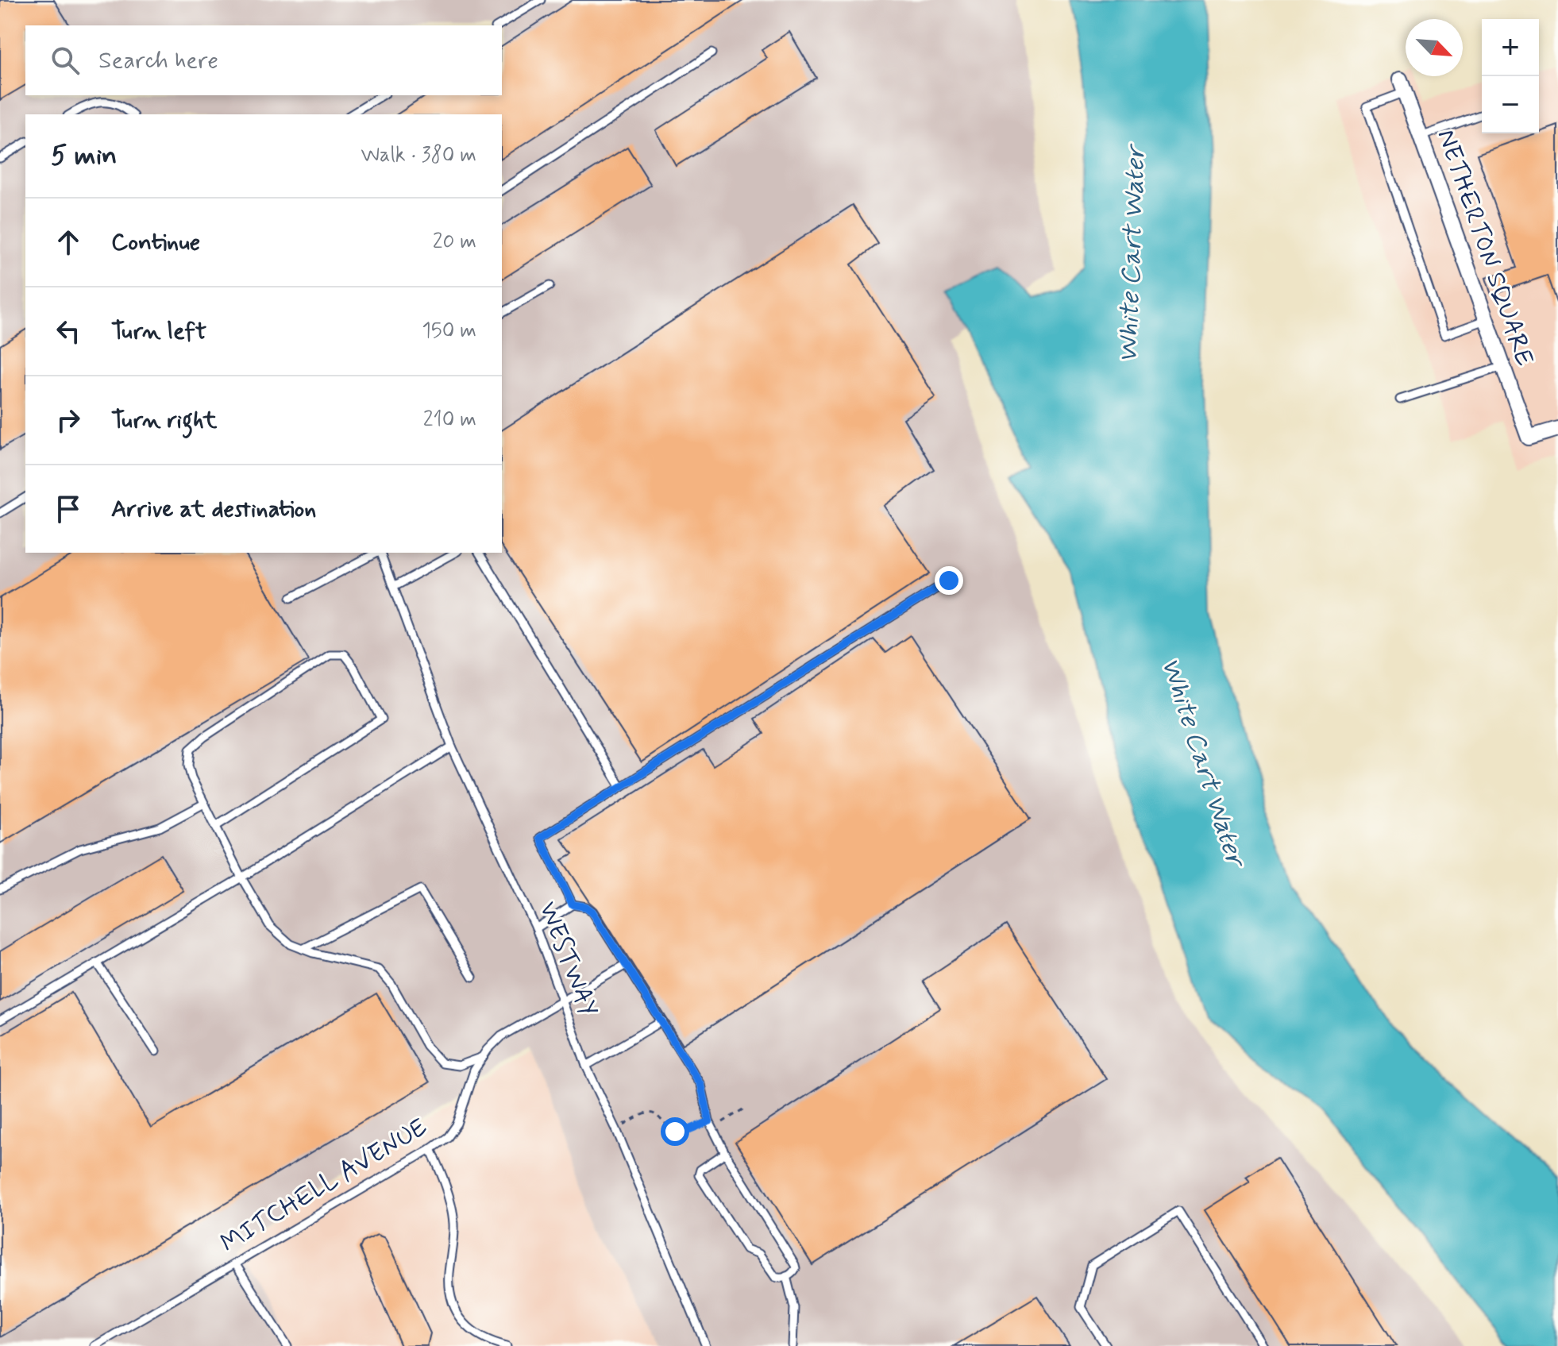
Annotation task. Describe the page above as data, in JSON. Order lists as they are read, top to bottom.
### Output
{
  "streets": {
    "street": ["NETHERTON SQUARE"],
    "lane": ["WESTWAY", "MITCHELL AVENUE"]
  },
  "crossings": [
    ["WESTWAY", "MITCHELL AVENUE"]
  ],
  "water": ["White Cart Water"],
  "north": "bottom right",
  "page": {
    "map_buttons": ["+", "−"],
    "search": "Search here",
    "heading": ["5 min", "Walk · 380 m"],
    "list": [
      ["Continue", "20 m"],
      ["Turn left", "150 m"],
      ["Turn right", "210 m"],
      "Arrive at destination"
    ]
  }
}
